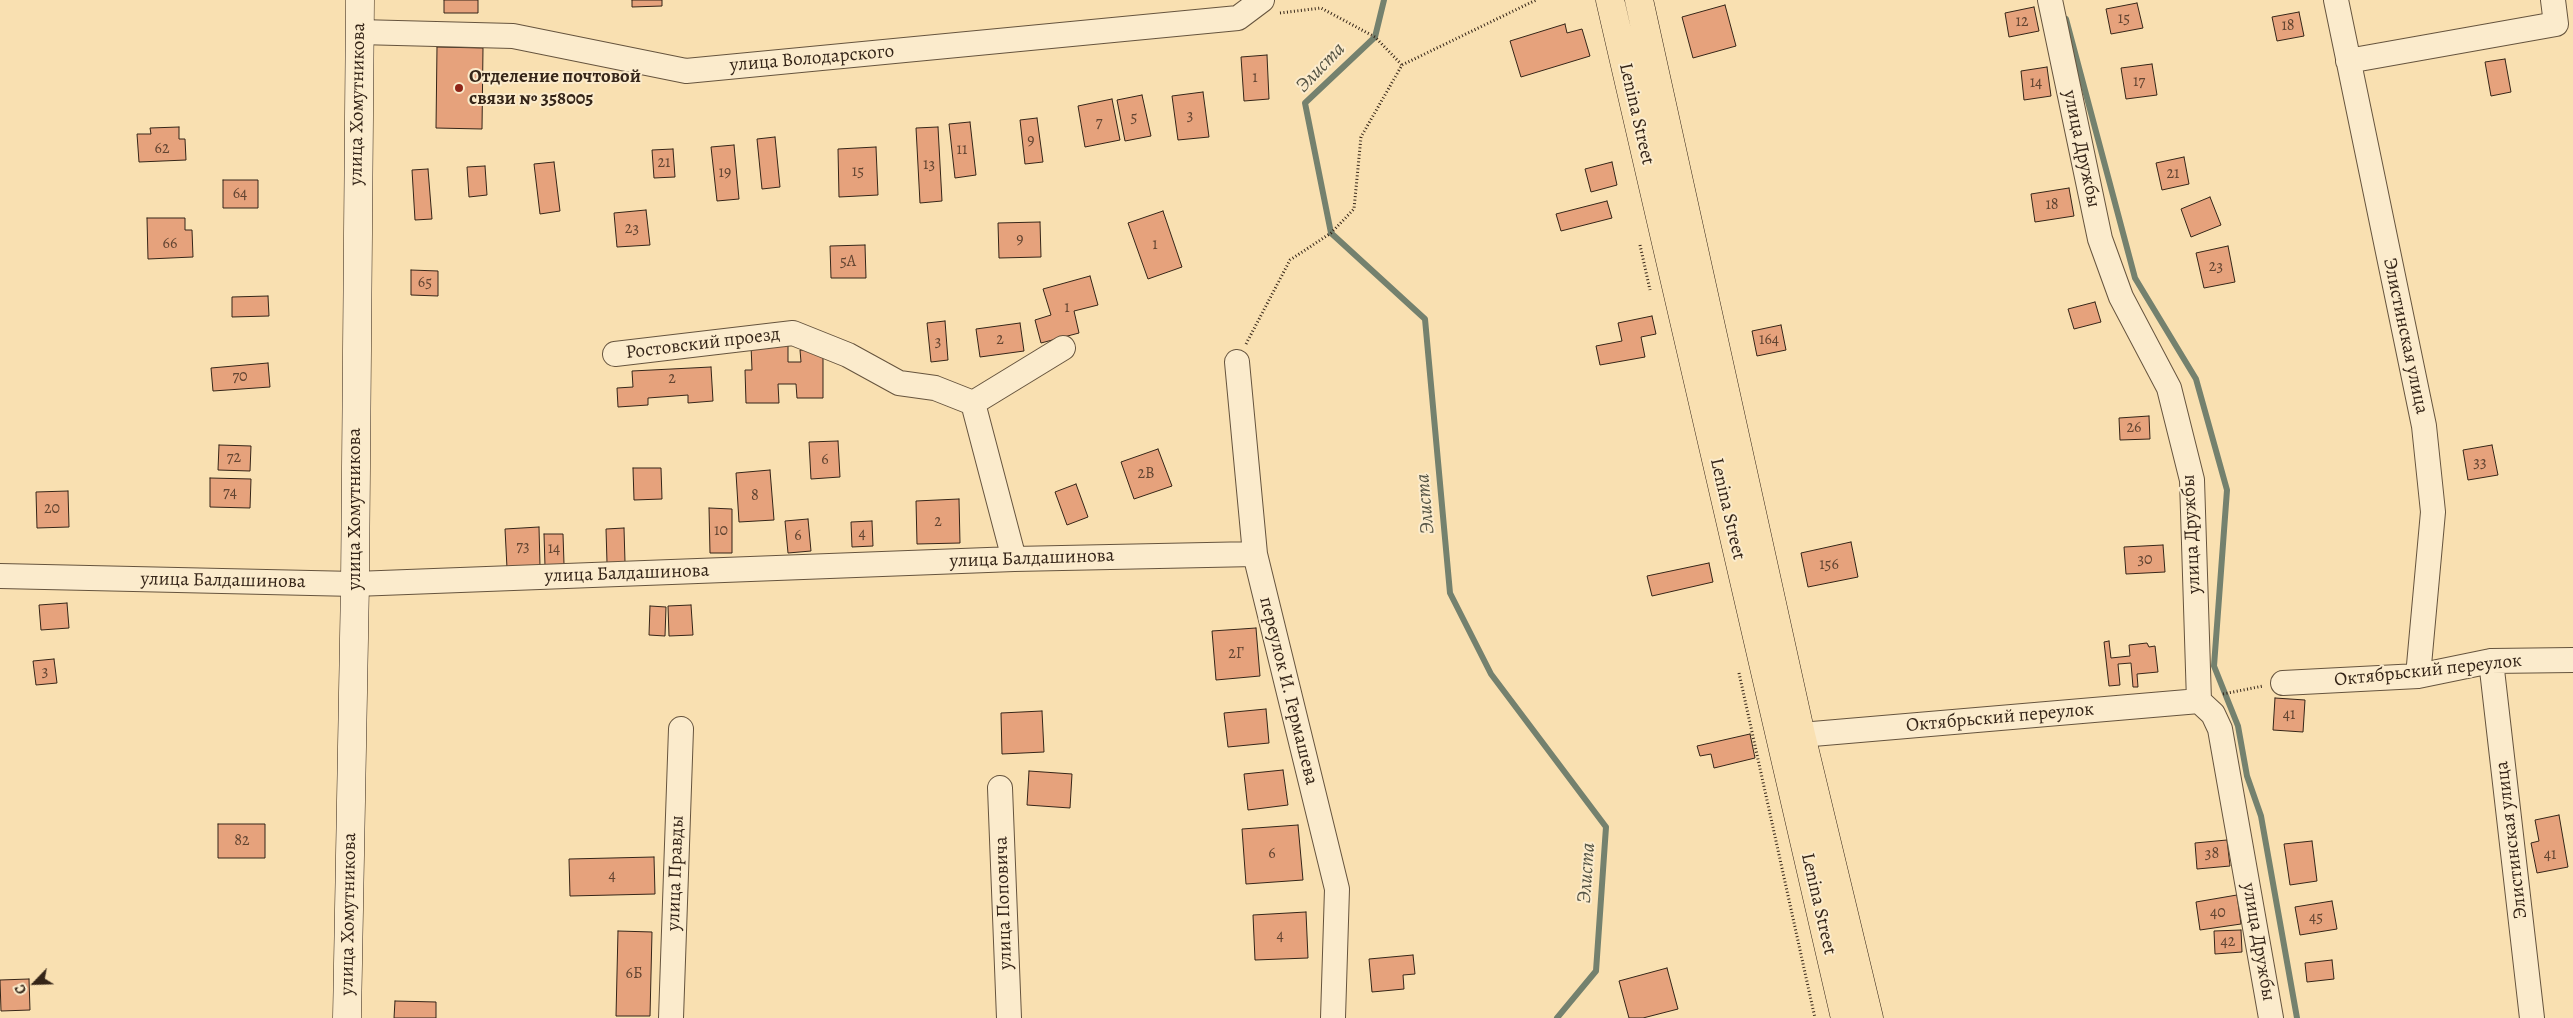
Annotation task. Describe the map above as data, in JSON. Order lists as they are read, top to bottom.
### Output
{
  "streets": {
    "main road": ["Lenina Street"],
    "street": [
      "улица Володарского",
      "улица Хомутникова",
      "улица Дружбы",
      "Элистинская улица",
      "Ростовский проезд",
      "улица Балдашинова",
      "Октябрьский переулок",
      "переулок И. Гермашева",
      "улица Правды",
      "улица Поповича"
    ]
  },
  "crossings": [
    ["улица Володарского", "улица Хомутникова"],
    ["улица Хомутникова", "улица Балдашинова"],
    ["Lenina Street", "Октябрьский переулок"],
    ["улица Дружбы", "Октябрьский переулок"],
    ["Элистинская улица", "Октябрьский переулок"],
    ["улица Балдашинова", "переулок И. Гермашева"]
  ],
  "water": ["Элиста"],
  "places": ["Отделение почтовой связи № 358005"],
  "house_numbers": [
    "15",
    "12",
    "18",
    "1",
    "17",
    "14",
    "3",
    "5",
    "7",
    "9",
    "62",
    "11",
    "21",
    "13",
    "15",
    "19",
    "21",
    "64",
    "18",
    "23",
    "9",
    "66",
    "1",
    "5А",
    "23",
    "65",
    "1",
    "2",
    "164",
    "3",
    "70",
    "2",
    "26",
    "72",
    "6",
    "33",
    "2В",
    "74",
    "8",
    "20",
    "2",
    "10",
    "4",
    "6",
    "73",
    "14",
    "30",
    "156",
    "2Г",
    "3",
    "41",
    "82",
    "6",
    "38",
    "41",
    "4",
    "40",
    "45",
    "4",
    "42",
    "6Б"
  ],
  "north": "bottom left"
}
